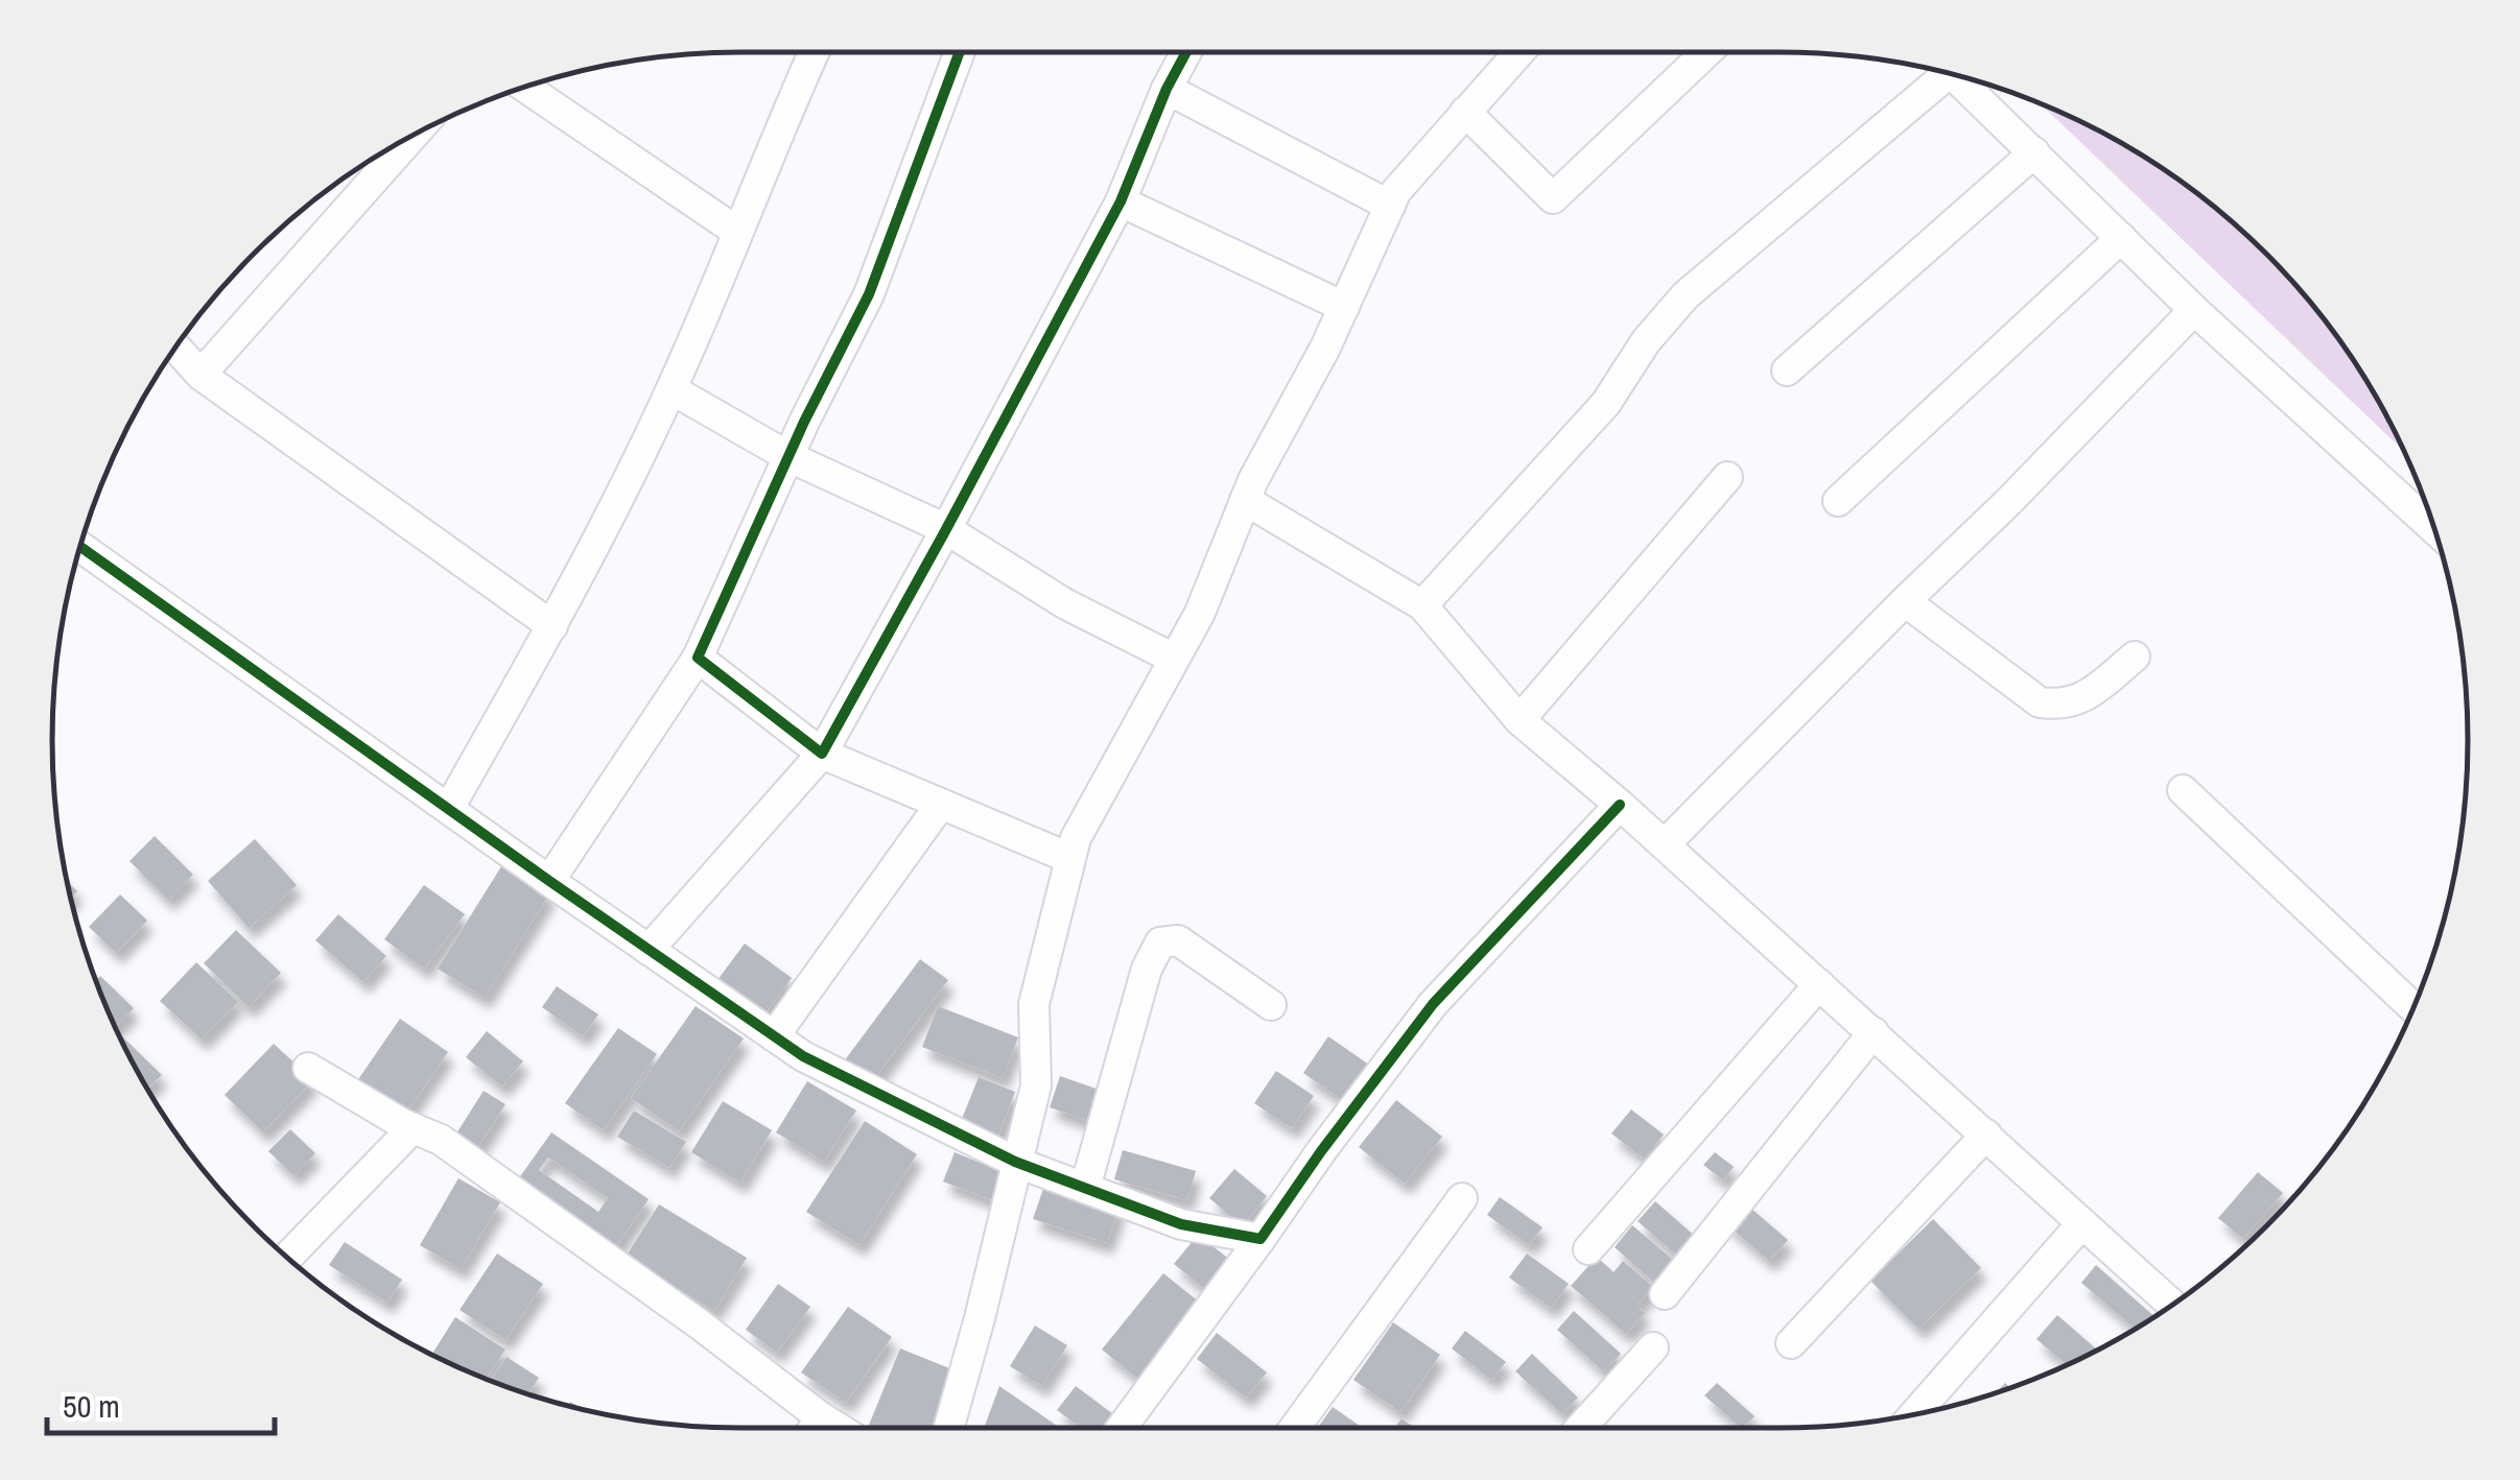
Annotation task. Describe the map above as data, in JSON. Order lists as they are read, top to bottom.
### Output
{
  "scale_bar": "50 m"
}
